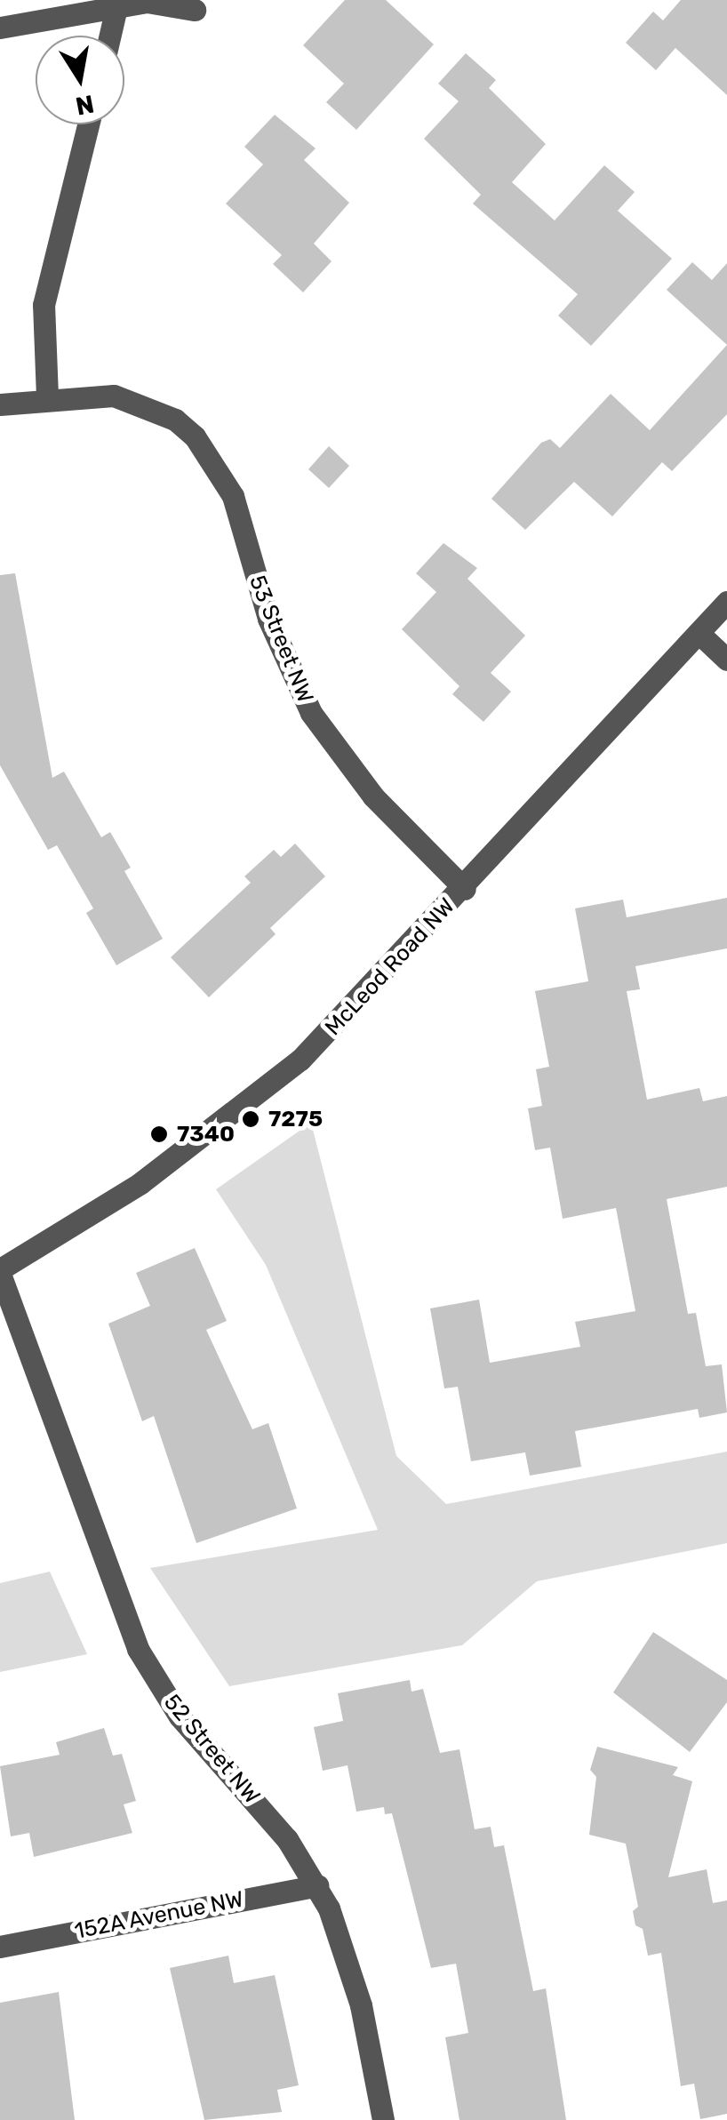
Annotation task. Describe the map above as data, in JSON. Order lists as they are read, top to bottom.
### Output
{
  "streets": {
    "street": [
      "53 Street NW",
      "McLeod Road NW",
      "52 Street NW",
      "152A Avenue NW"
    ]
  },
  "crossings": [
    ["53 Street NW", "McLeod Road NW"],
    ["McLeod Road NW", "52 Street NW"],
    ["52 Street NW", "152A Avenue NW"]
  ],
  "places": ["7275", "7340"],
  "north": "bottom"
}
